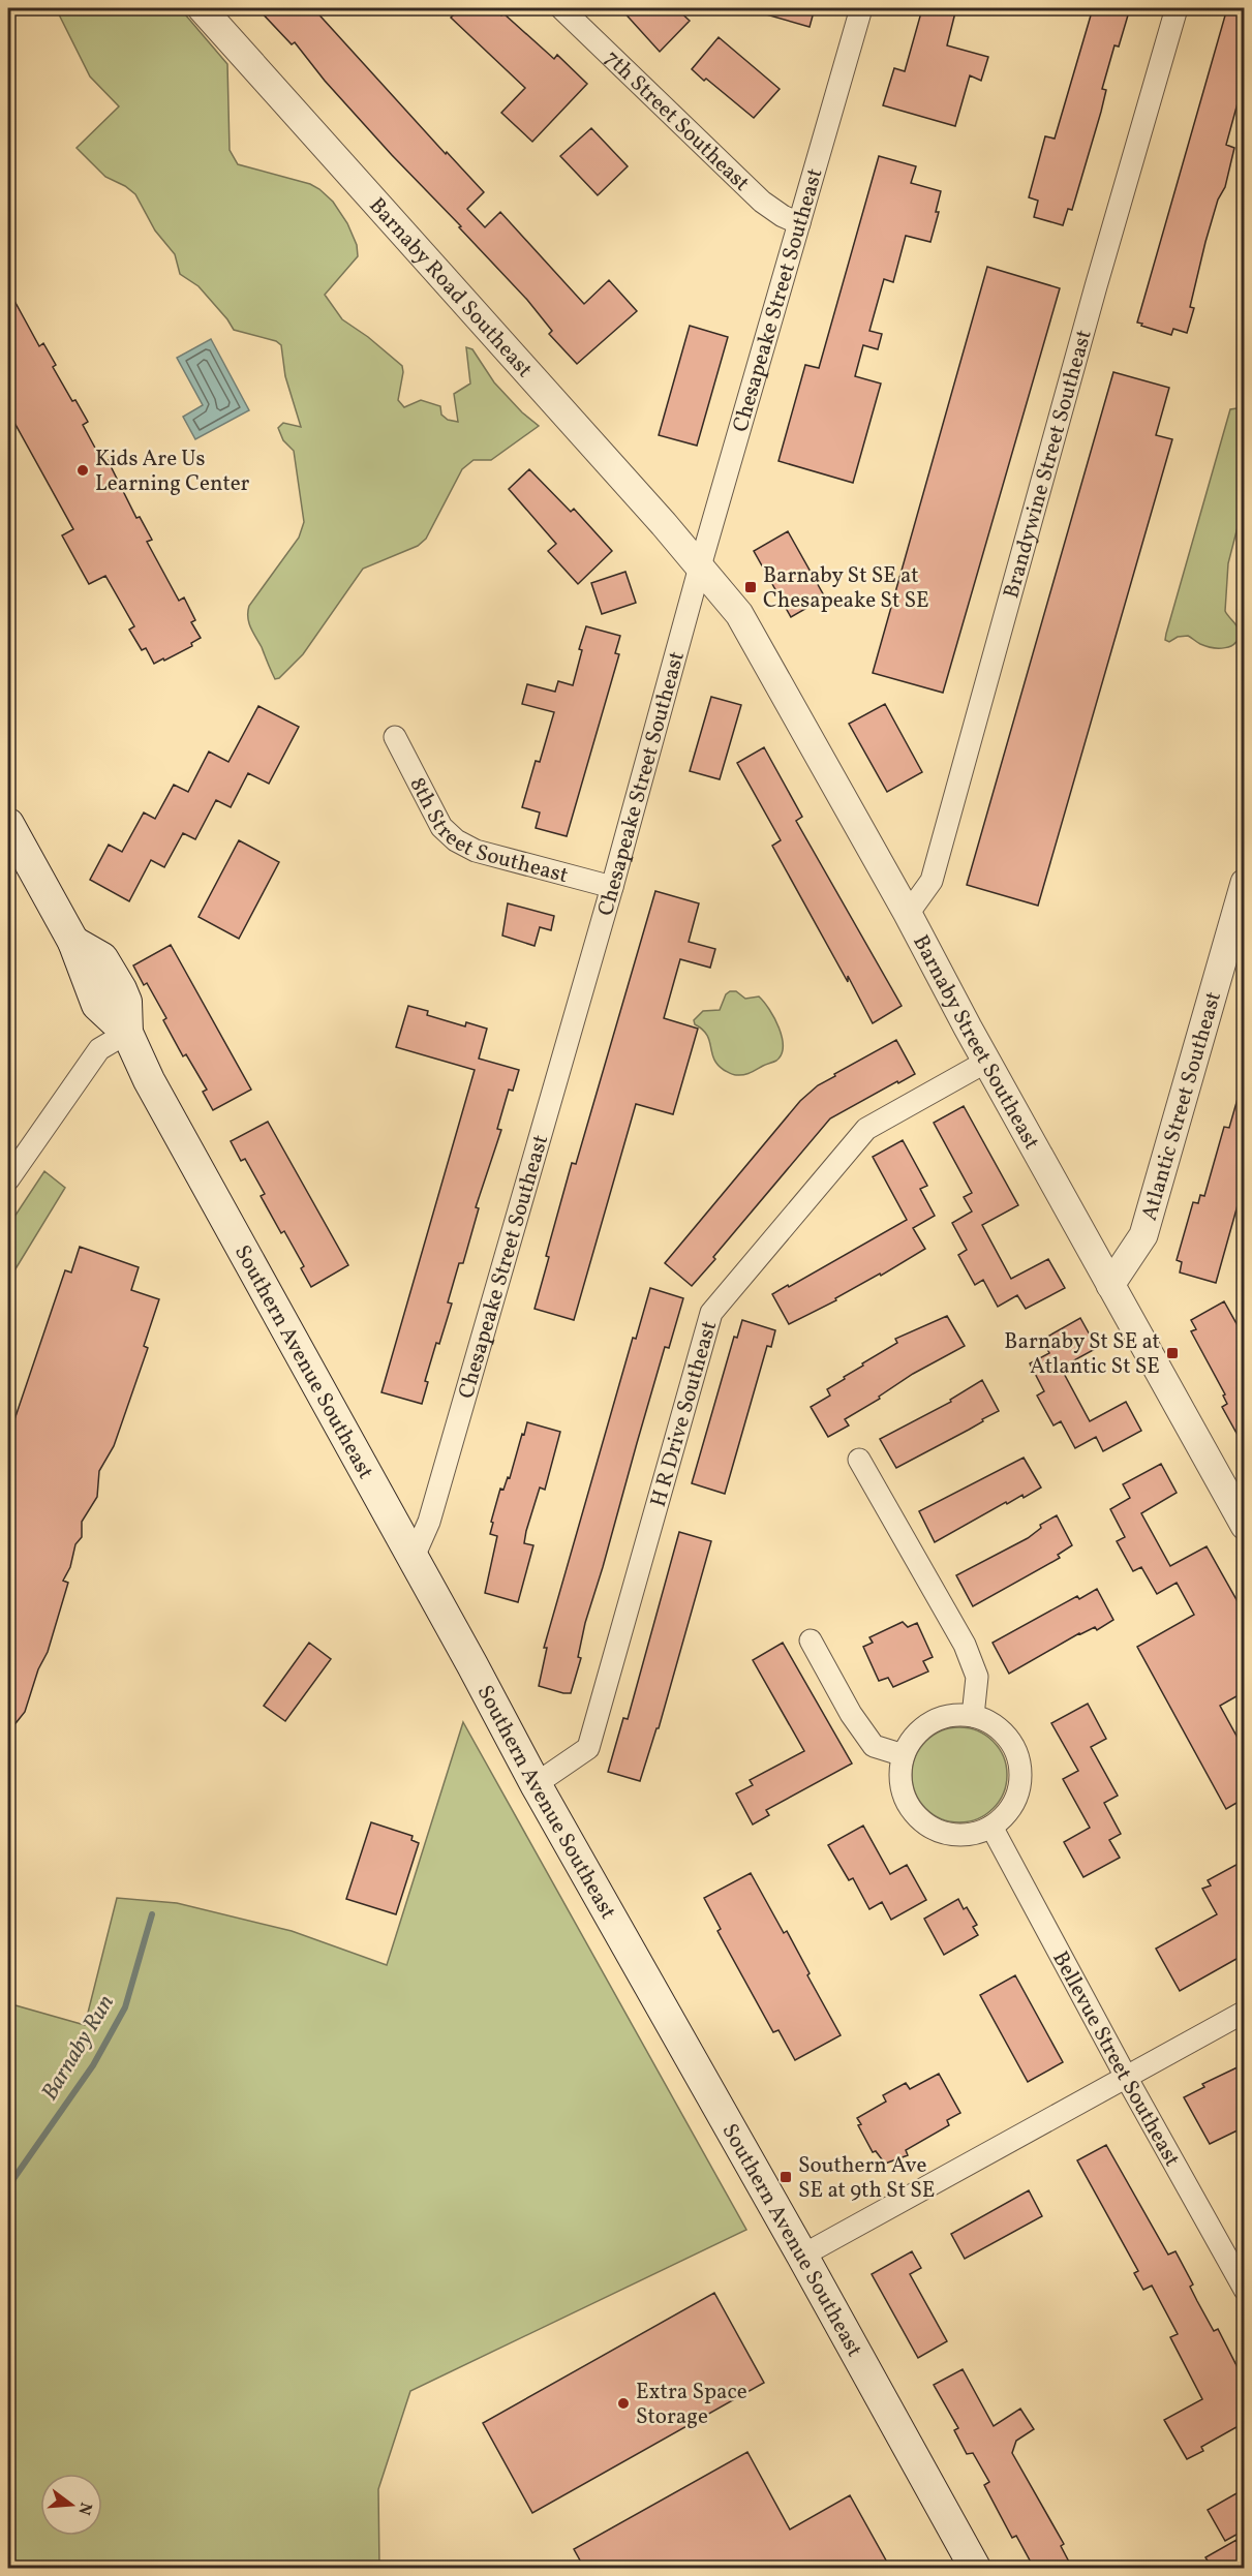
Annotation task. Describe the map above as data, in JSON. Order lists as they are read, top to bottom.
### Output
{
  "streets": {
    "main road": ["Southern Avenue Southeast"],
    "street": [
      "7th Street Southeast",
      "Barnaby Road Southeast",
      "Chesapeake Street Southeast",
      "Brandywine Street Southeast",
      "8th Street Southeast",
      "Barnaby Street Southeast",
      "Atlantic Street Southeast",
      "H R Drive Southeast",
      "Bellevue Street Southeast"
    ]
  },
  "crossings": [
    ["7th Street Southeast", "Chesapeake Street Southeast"],
    ["Barnaby Road Southeast", "Chesapeake Street Southeast"],
    ["Barnaby Road Southeast", "Barnaby Street Southeast"],
    ["Chesapeake Street Southeast", "8th Street Southeast"],
    ["Chesapeake Street Southeast", "Barnaby Street Southeast"],
    ["Chesapeake Street Southeast", "Southern Avenue Southeast"],
    ["Brandywine Street Southeast", "Barnaby Street Southeast"],
    ["Barnaby Street Southeast", "Atlantic Street Southeast"],
    ["Barnaby Street Southeast", "H R Drive Southeast"],
    ["Southern Avenue Southeast", "H R Drive Southeast"]
  ],
  "water": ["Barnaby Run"],
  "places": {
    "other": ["Kids Are Us Learning Center", "Extra Space Storage"],
    "transit": ["Barnaby St SE at Chesapeake St SE", "Barnaby St SE at Atlantic St SE", "Southern Ave SE at 9th St SE"]
  },
  "north": "right"
}
